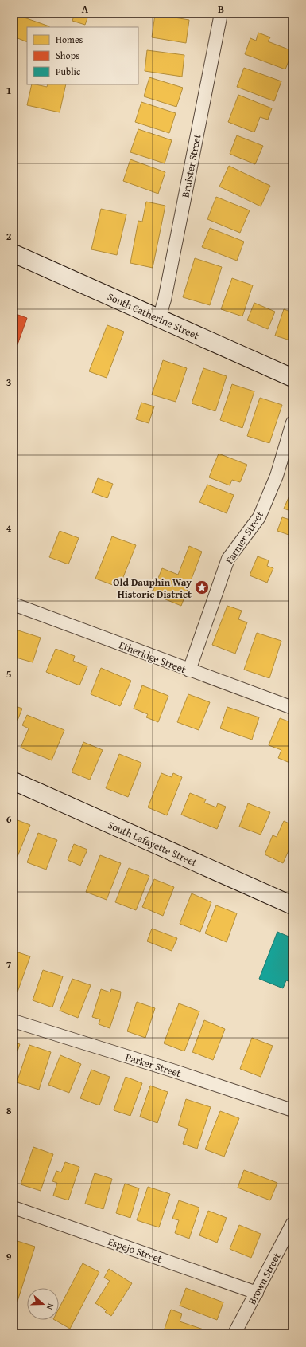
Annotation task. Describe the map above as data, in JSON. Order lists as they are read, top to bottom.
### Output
{
  "streets": {
    "street": [
      "Bruister Street",
      "South Catherine Street",
      "Farmer Street",
      "Etheridge Street",
      "South Lafayette Street",
      "Parker Street",
      "Espejo Street",
      "Brown Street"
    ]
  },
  "crossings": [
    ["Bruister Street", "South Catherine Street"],
    ["Farmer Street", "Etheridge Street"],
    ["Espejo Street", "Brown Street"]
  ],
  "places": {
    "place": ["Old Dauphin Way Historic District"]
  },
  "legend": ["Homes", "Shops", "Public"],
  "north": "right",
  "grid": {
    "columns": ["A", "B"],
    "rows": [
      "1",
      "2",
      "3",
      "4",
      "5",
      "6",
      "7",
      "8",
      "9"
    ]
  }
}
